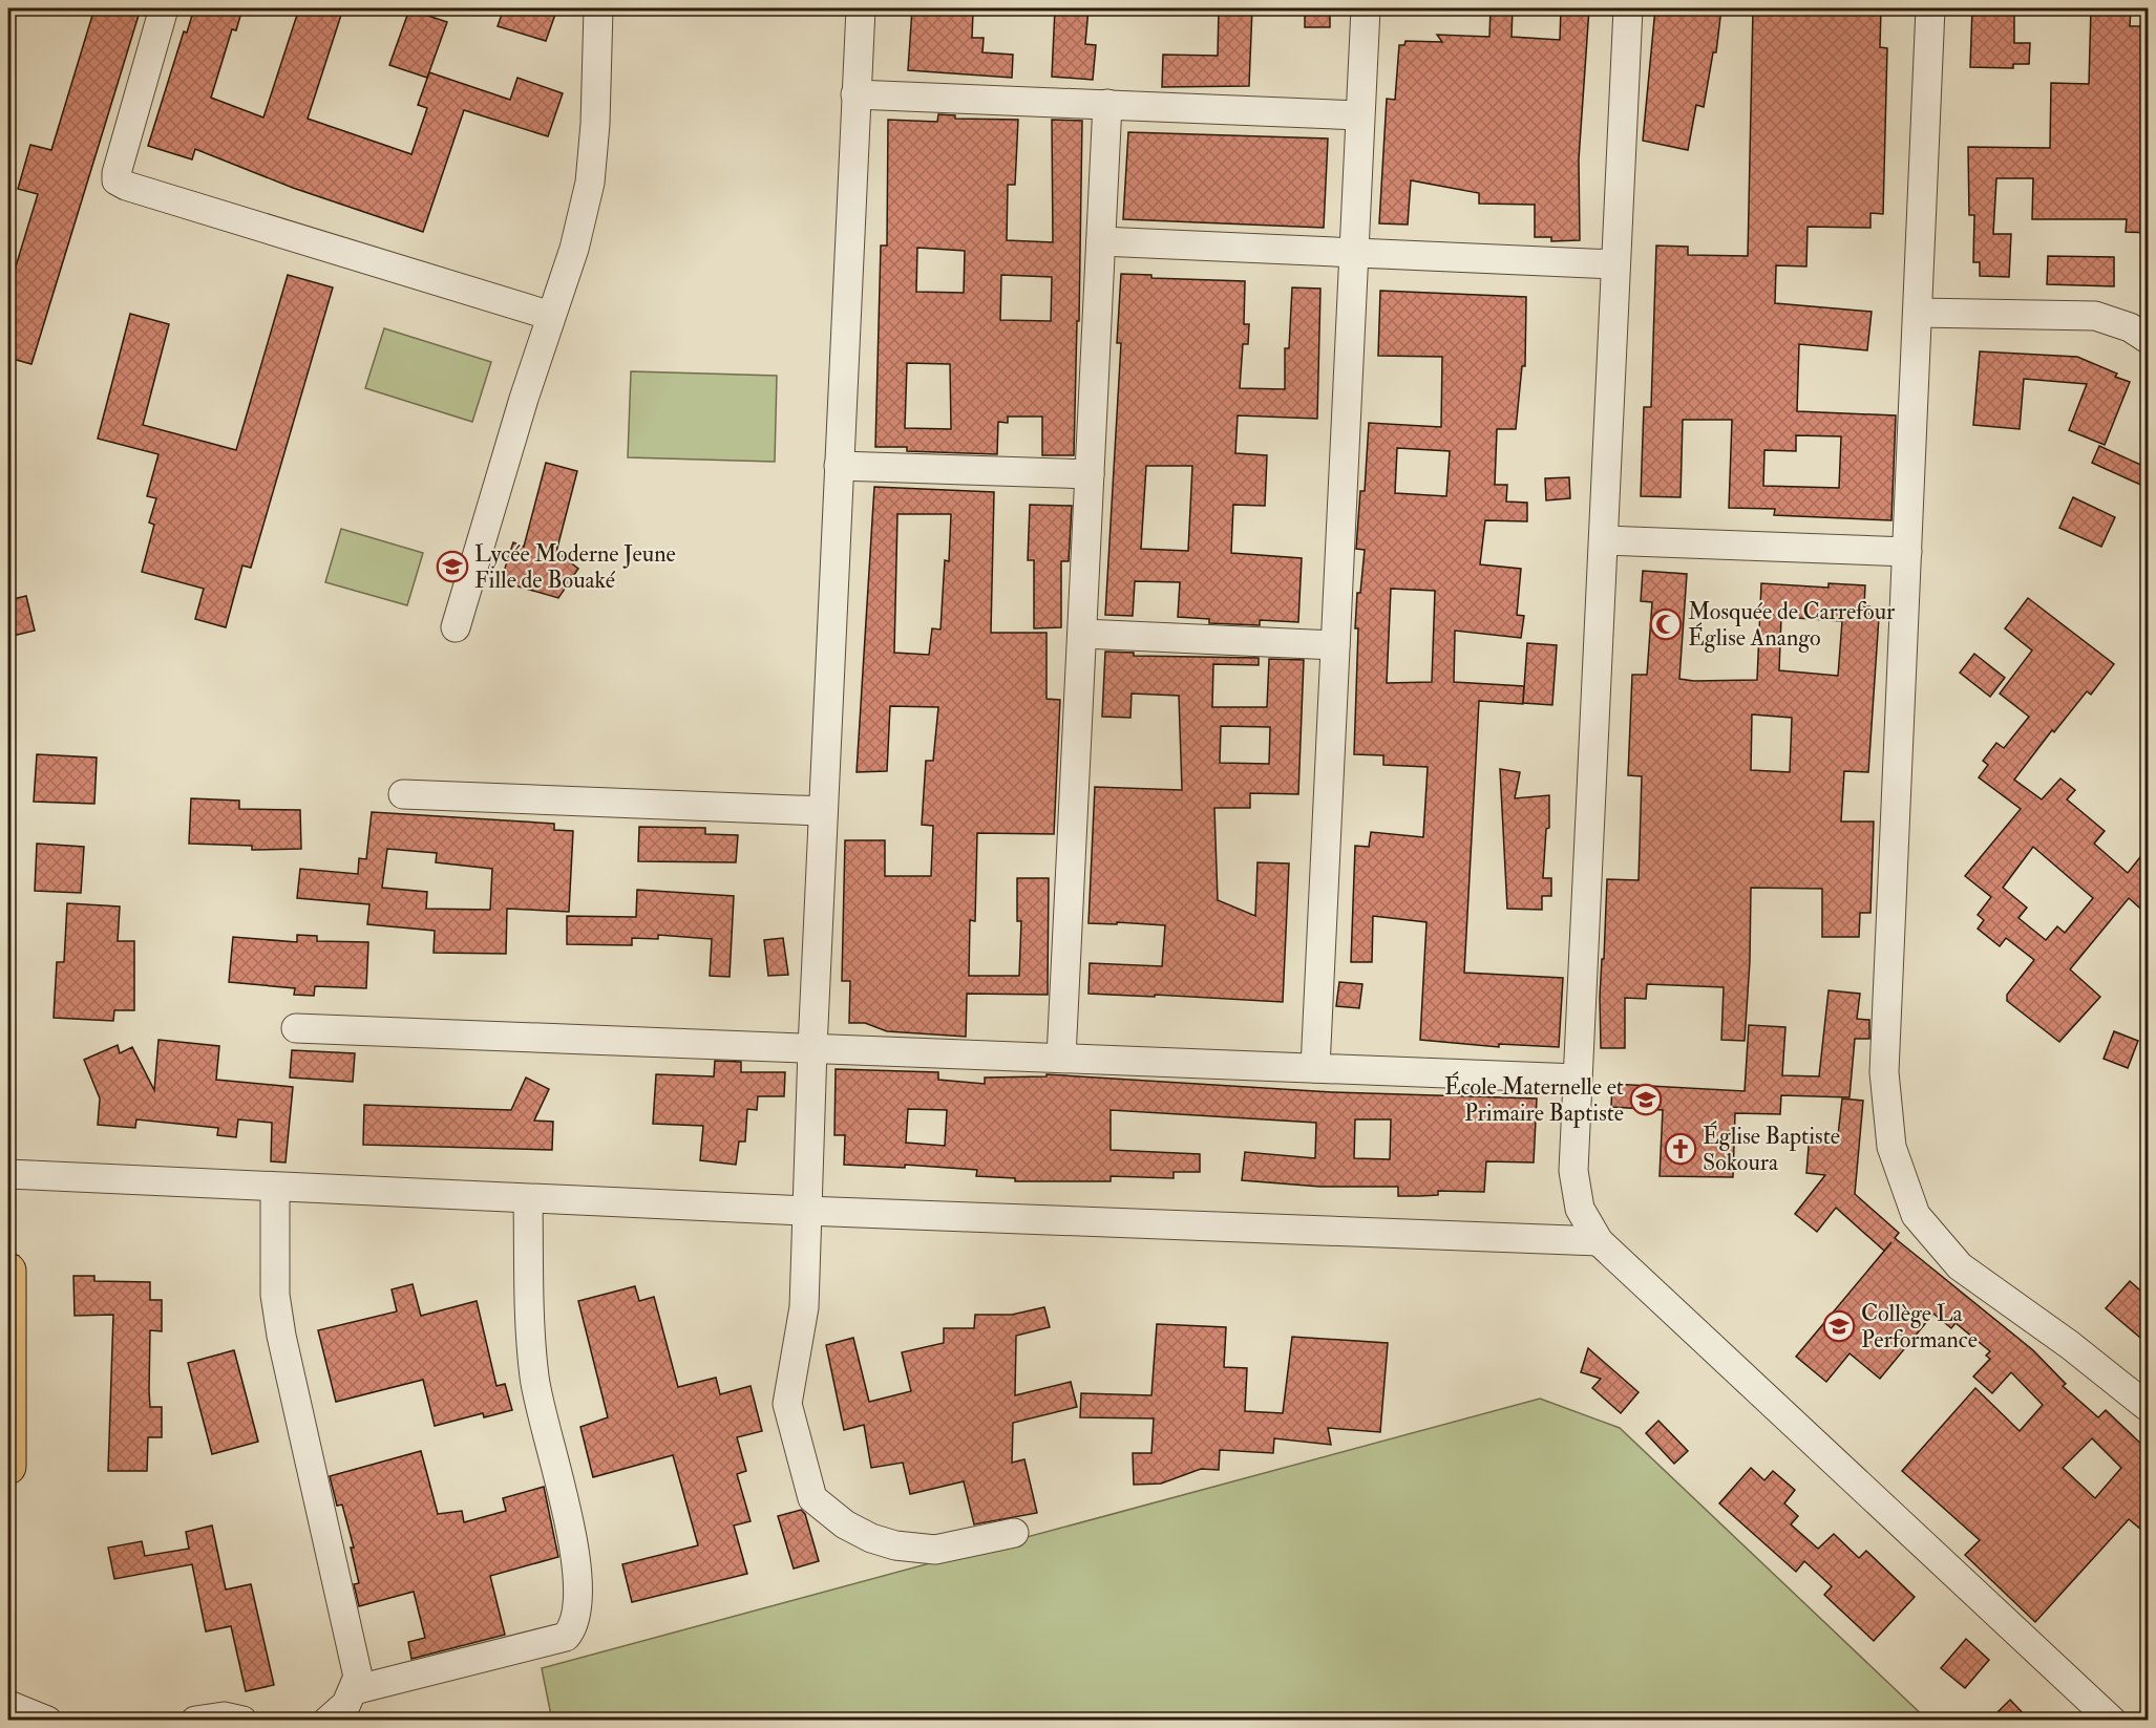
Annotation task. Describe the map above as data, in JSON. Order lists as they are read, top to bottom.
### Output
{
  "places": {
    "school or university": ["Lycée Moderne Jeune Fille de Bouaké", "École Maternelle et Primaire Baptiste", "Collège La Performance"],
    "mosque": ["Mosquée de Carrefour Église Anango"],
    "church": ["Église Baptiste Sokoura"]
  }
}
